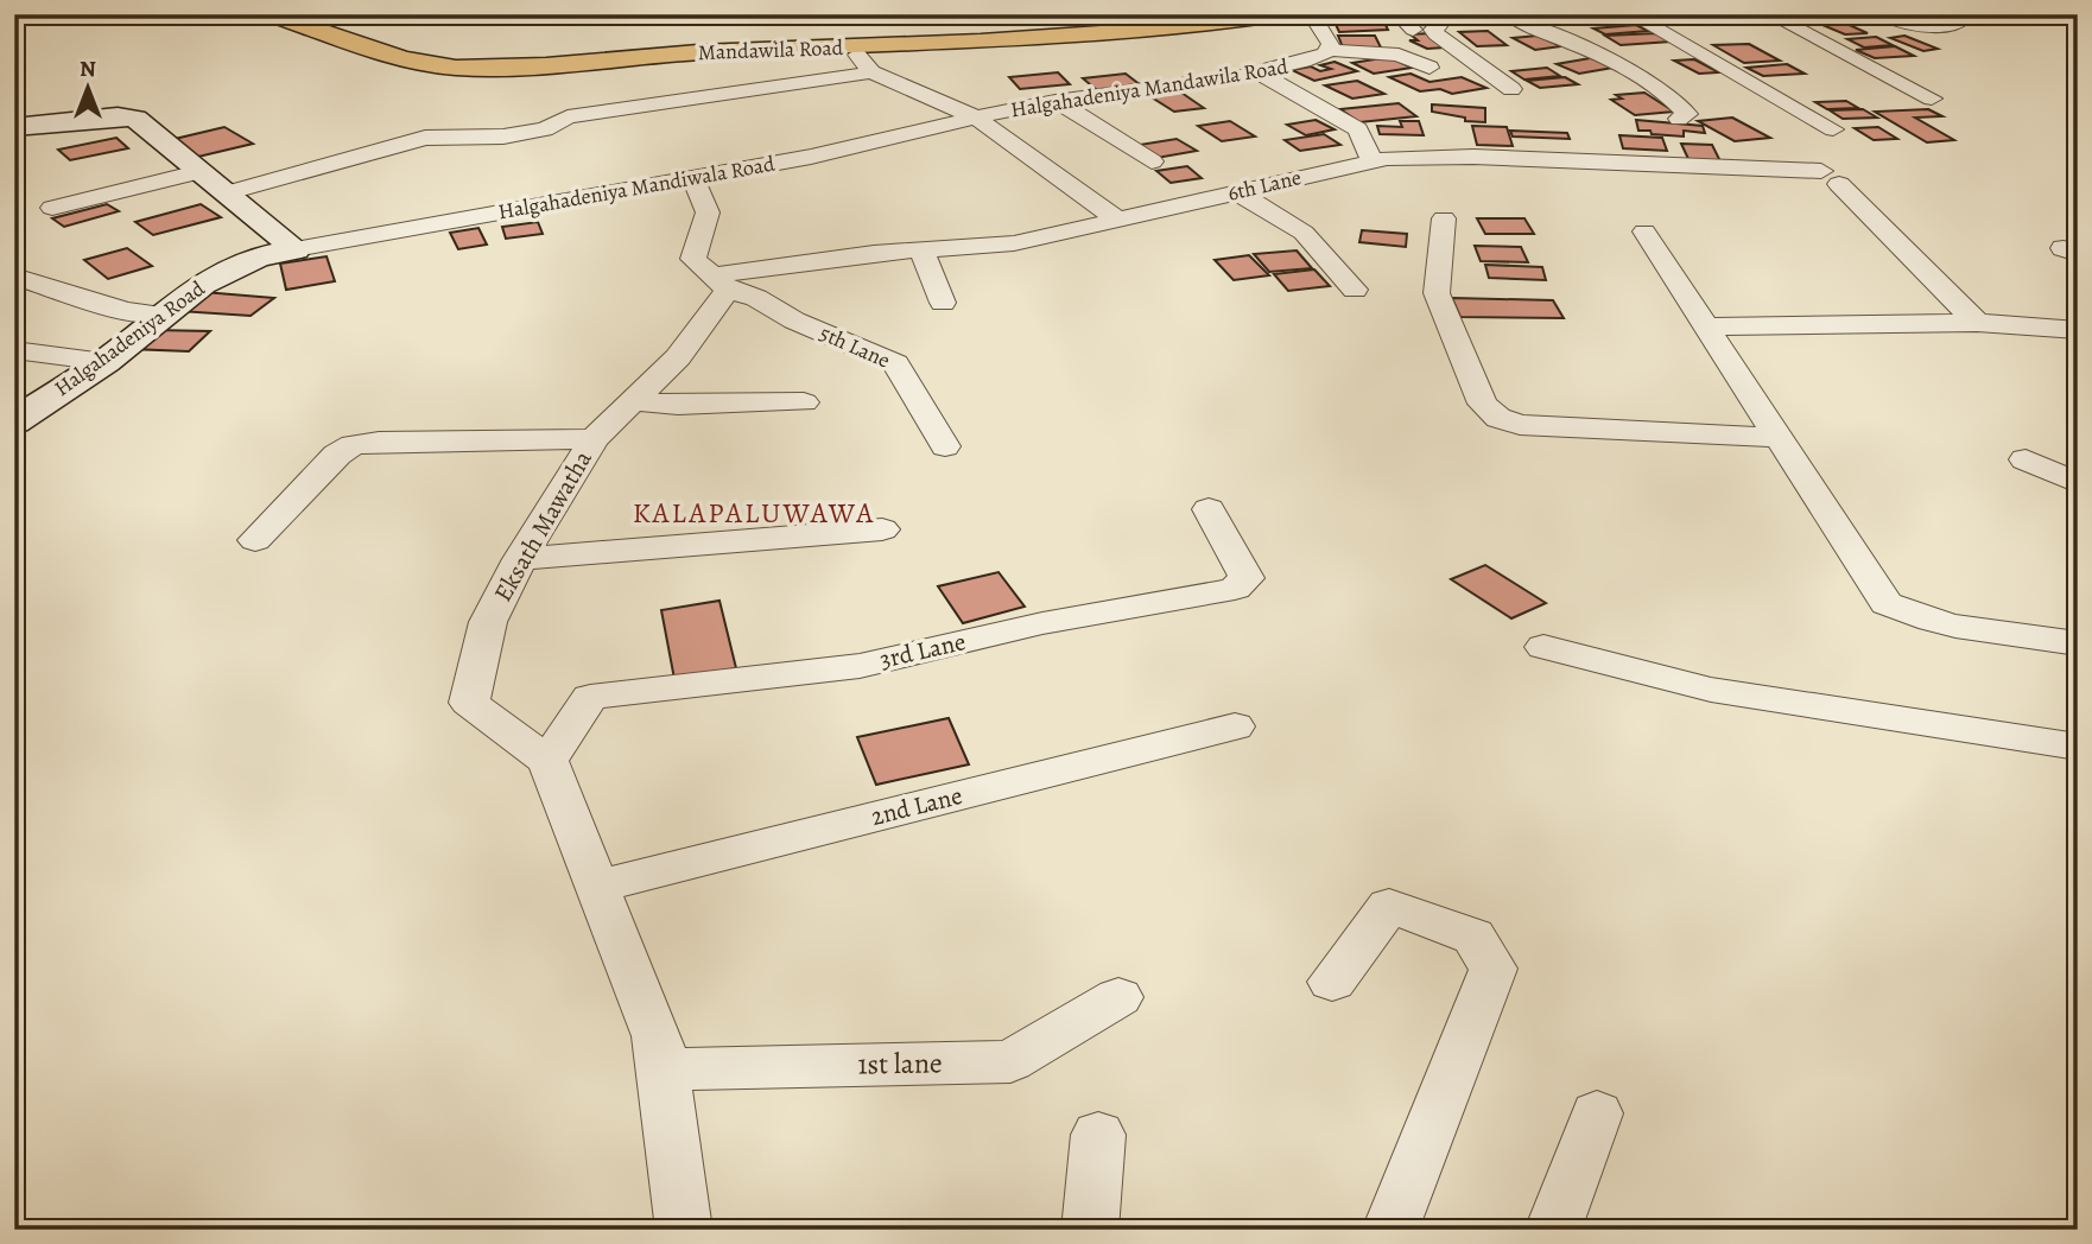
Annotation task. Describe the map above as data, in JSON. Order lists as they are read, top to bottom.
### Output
{
  "streets": {
    "main road": ["Mandawila Road"],
    "street": [
      "Halgahadeniya Mandawila Road",
      "6th Lane",
      "Halgahadeniya Mandiwala Road",
      "Halgahadeniya Road",
      "5th Lane",
      "Eksath Mawatha",
      "3rd Lane",
      "2nd Lane",
      "1st lane"
    ]
  },
  "crossings": [
    ["Halgahadeniya Mandawila Road", "Halgahadeniya Mandiwala Road"],
    ["6th Lane", "5th Lane"],
    ["6th Lane", "Eksath Mawatha"],
    ["Halgahadeniya Mandiwala Road", "Halgahadeniya Road"],
    ["5th Lane", "Eksath Mawatha"],
    ["Eksath Mawatha", "3rd Lane"]
  ],
  "districts": ["KALAPALUWAWA"],
  "north": "top"
}
